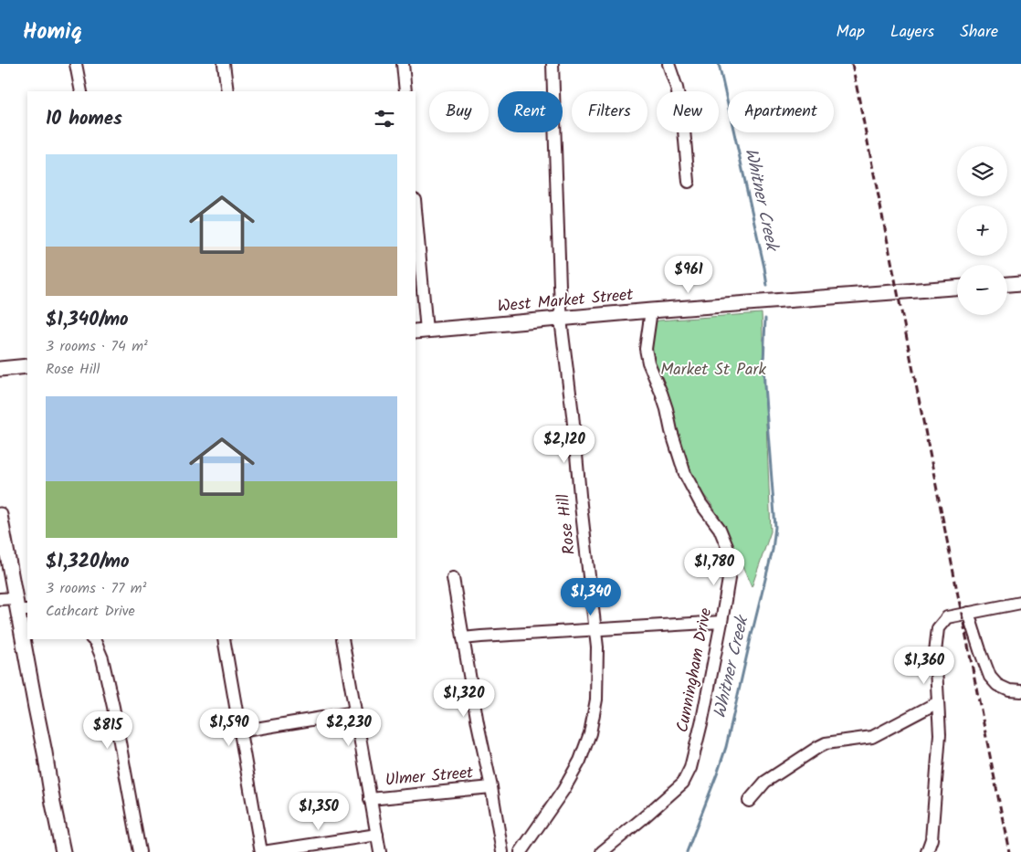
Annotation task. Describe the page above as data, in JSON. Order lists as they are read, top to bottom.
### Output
{
  "streets": {
    "street": [
      "West Market Street",
      "Rose Hill",
      "Cunningham Drive",
      "Ulmer Street"
    ]
  },
  "crossings": [
    ["West Market Street", "Rose Hill"],
    ["West Market Street", "Cunningham Drive"]
  ],
  "water": ["Whitner Creek"],
  "parks": ["Market St Park"],
  "page": {
    "header": "Homiq",
    "nav": ["Map", "Layers", "Share"],
    "chip": [
      "Buy",
      "Rent",
      "Filters",
      "New",
      "Apartment"
    ],
    "heading": "10 homes",
    "map_buttons": ["+", "−"],
    "list": [
      {
        "name": "$1,340/mo",
        "note": "3 rooms · 74 m² · Rose Hill"
      },
      {
        "name": "$1,320/mo",
        "note": "3 rooms · 77 m² · Cathcart Drive"
      }
    ],
    "price": [
      "$961",
      "$2,120",
      "$1,780",
      "$1,340",
      "$1,360",
      "$1,320",
      "$1,590",
      "$2,230",
      "$815",
      "$1,350"
    ]
  }
}
